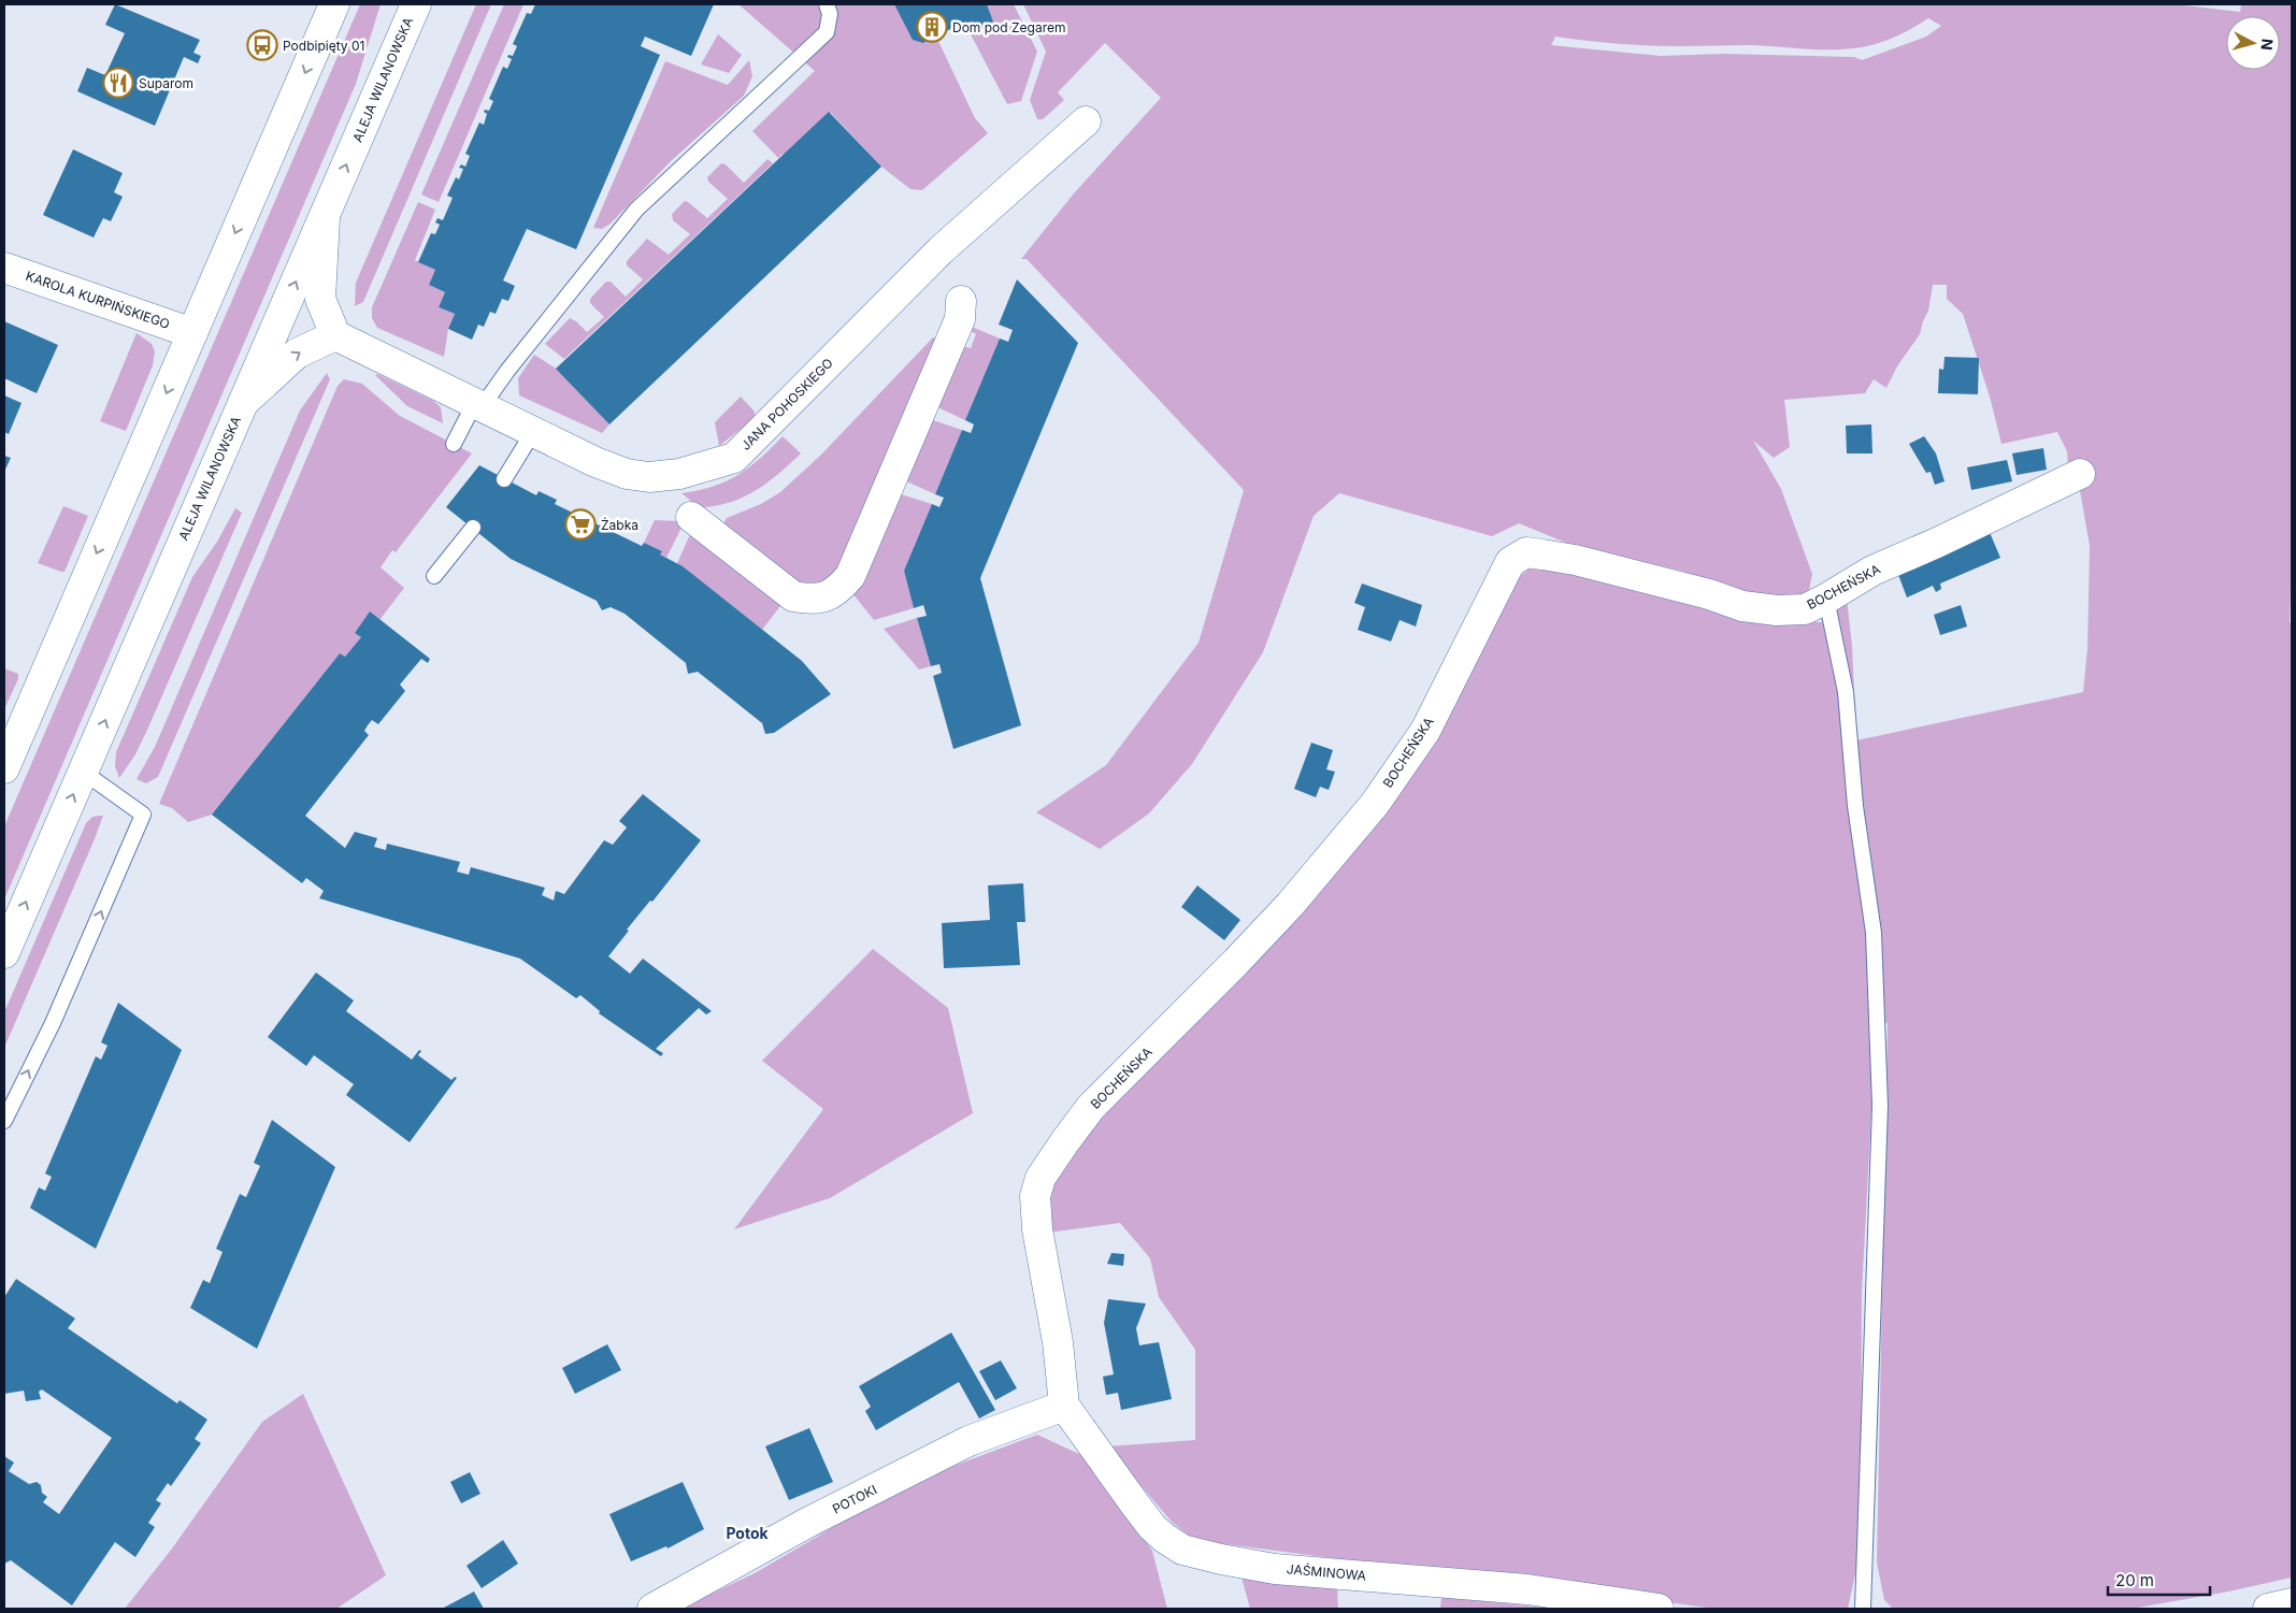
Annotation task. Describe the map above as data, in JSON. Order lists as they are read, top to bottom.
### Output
{
  "streets": {
    "street": [
      "ALEJA WILANOWSKA",
      "KAROLA KURPIŃSKIEGO",
      "JANA POHOSKIEGO",
      "BOCHEŃSKA",
      "POTOKI",
      "JAŚMINOWA"
    ]
  },
  "crossings": [
    ["BOCHEŃSKA", "POTOKI"],
    ["BOCHEŃSKA", "JAŚMINOWA"],
    ["POTOKI", "JAŚMINOWA"]
  ],
  "districts": ["Potok"],
  "places": {
    "building": ["Dom pod Zegarem"],
    "bus stop": ["Podbipięty 01"],
    "restaurant": ["Suparom"],
    "supermarket": ["Żabka"]
  },
  "scale_bar": "20 m",
  "north": "right"
}
